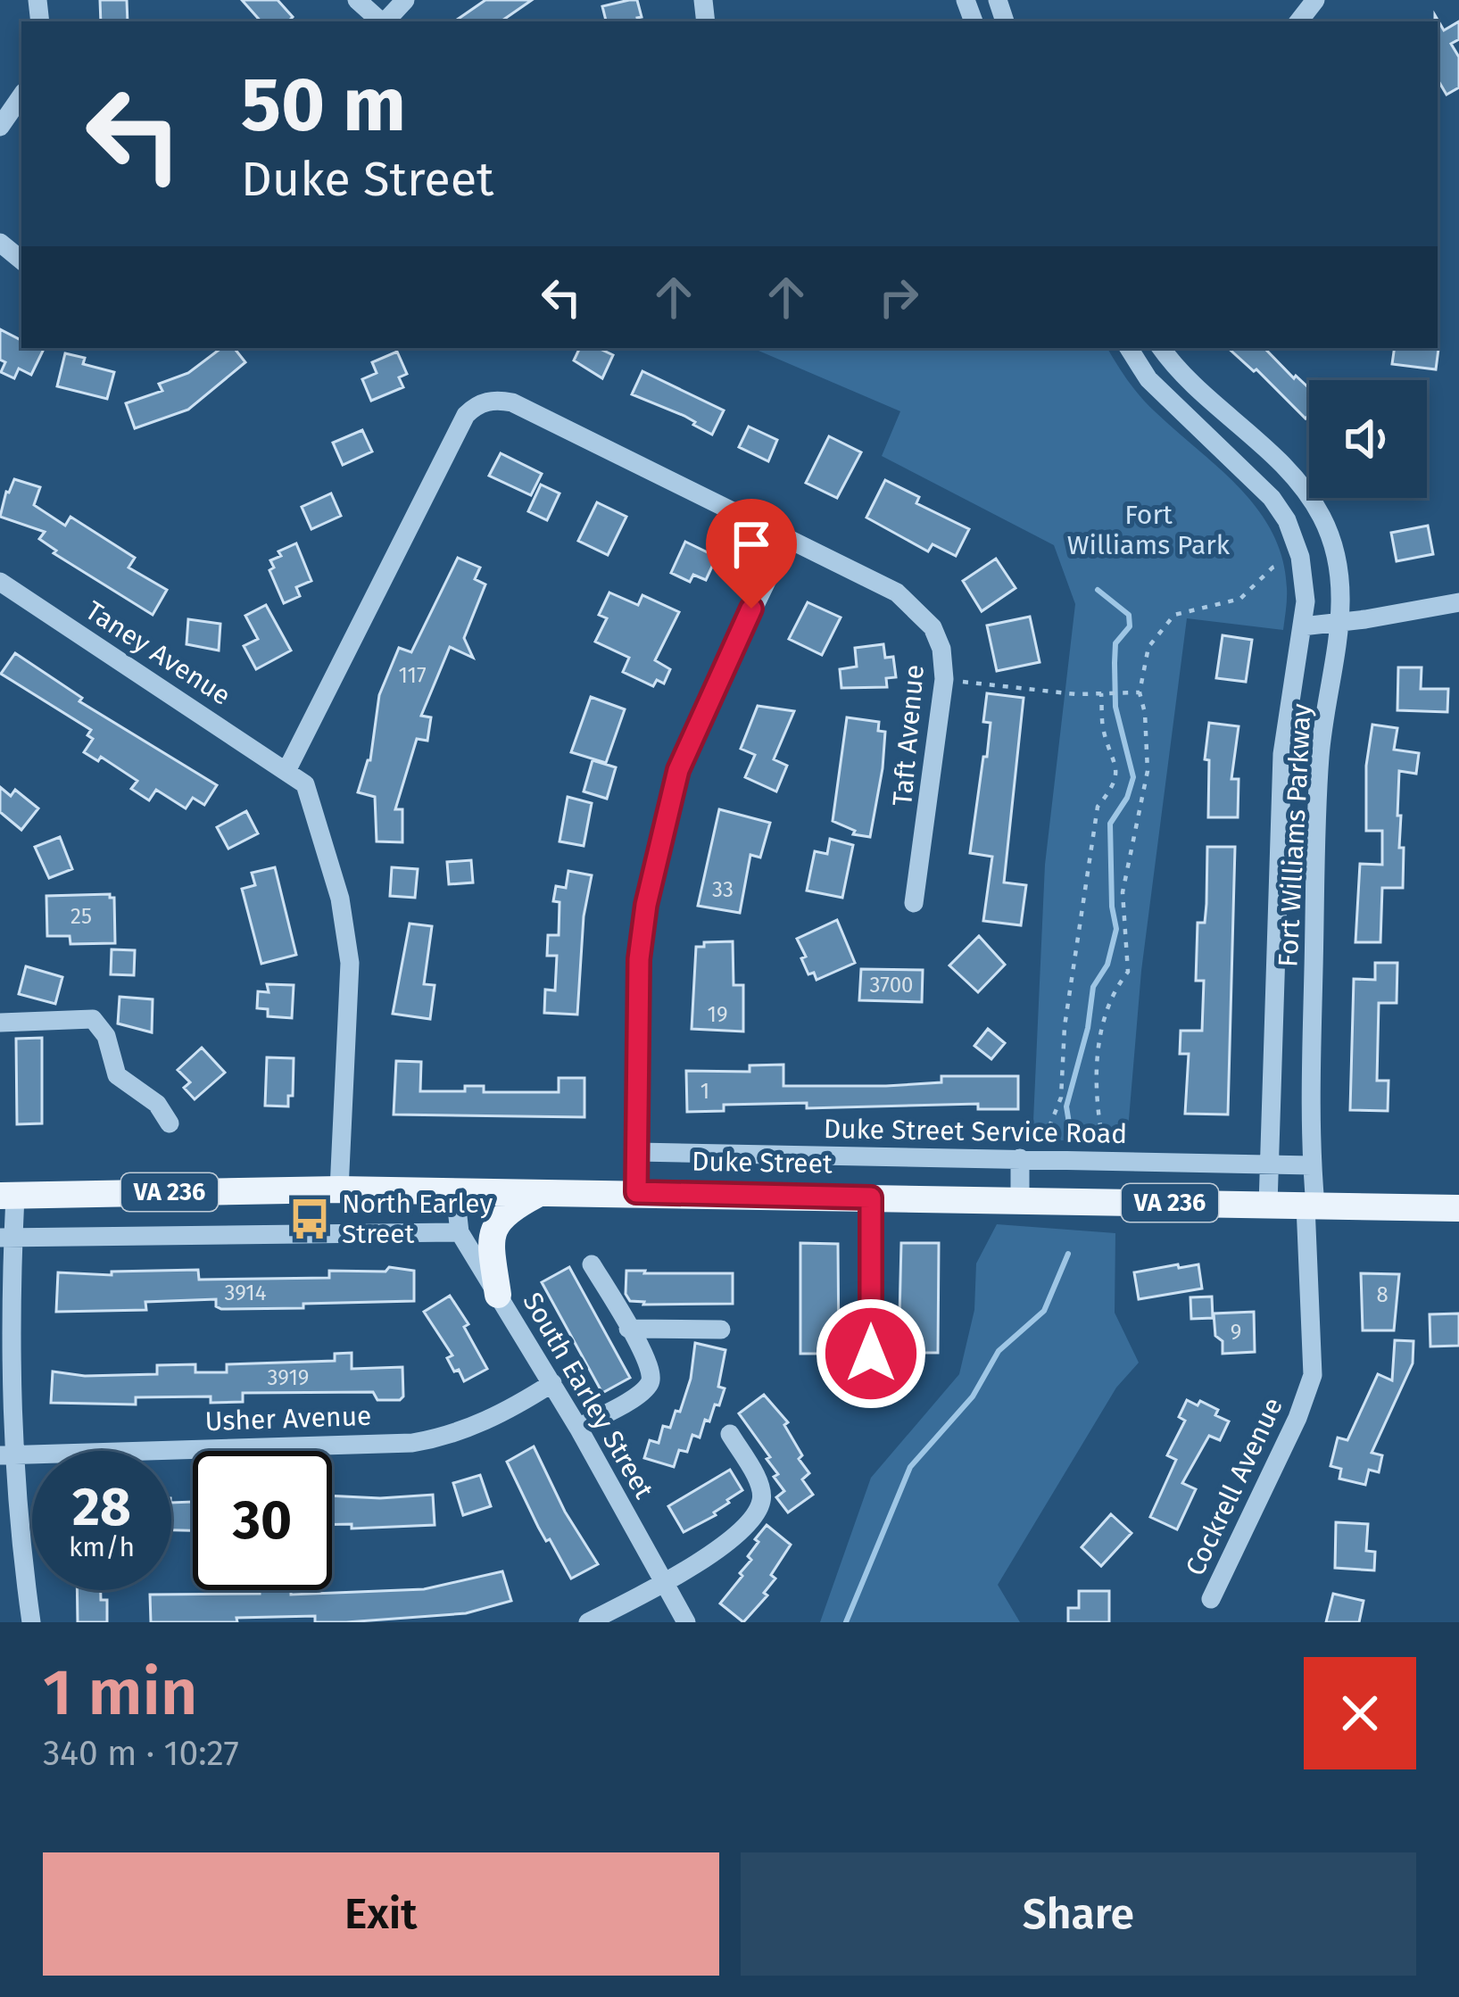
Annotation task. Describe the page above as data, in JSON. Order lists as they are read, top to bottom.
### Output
{
  "streets": {
    "main road": ["Duke Street", "VA 236"],
    "street": [
      "Taney Avenue",
      "Taft Avenue",
      "Fort Williams Parkway",
      "Duke Street Service Road",
      "South Earley Street",
      "Usher Avenue",
      "Cockrell Avenue"
    ]
  },
  "crossings": [
    ["Taney Avenue", "Taft Avenue"],
    ["Fort Williams Parkway", "Duke Street Service Road"],
    ["Fort Williams Parkway", "Duke Street"],
    ["Fort Williams Parkway", "Cockrell Avenue"],
    ["Duke Street", "South Earley Street"],
    ["Duke Street", "Cockrell Avenue"],
    ["South Earley Street", "Usher Avenue"]
  ],
  "parks": ["Fort Williams Park"],
  "places": {
    "bus stop": ["North Earley Street"]
  },
  "house_numbers": [
    "117",
    "33",
    "25",
    "3700",
    "19",
    "1",
    "3914",
    "8",
    "9",
    "3919"
  ],
  "page": {
    "turn": ["50 m", "Duke Street"],
    "speed": "28 km/h",
    "limit": "30",
    "heading": ["1 min", "340 m · 10:27"],
    "buttons": ["Exit", "Share"]
  }
}
